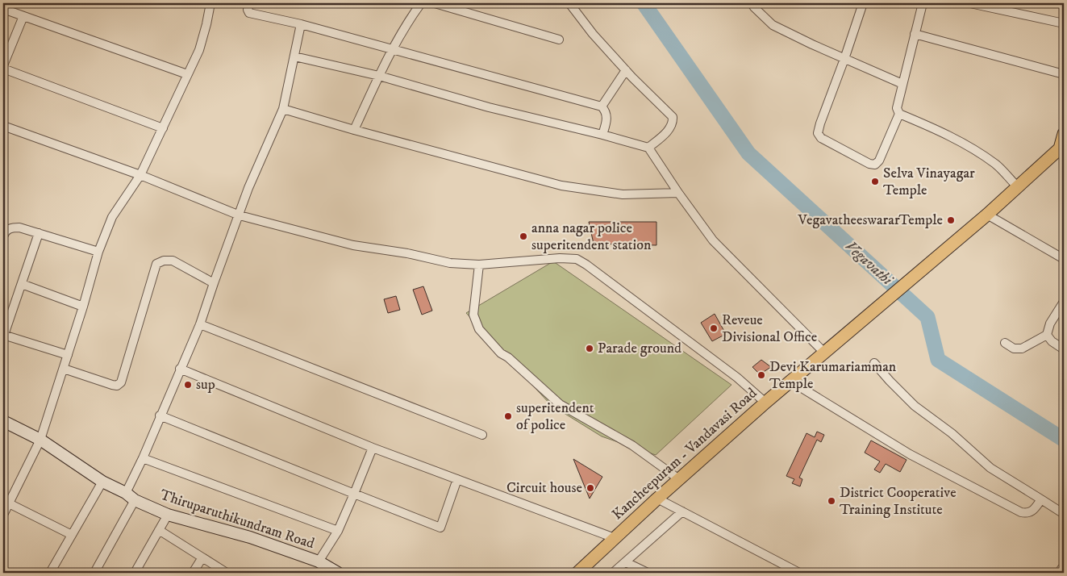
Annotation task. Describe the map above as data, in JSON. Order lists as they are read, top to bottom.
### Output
{
  "streets": {
    "main road": ["Kancheepuram - Vandavasi Road"],
    "street": ["Thiruparuthikundram Road"]
  },
  "water": ["Vegavathi"],
  "places": [
    "Selva Vinayagar Temple",
    "VegavatheeswararTemple",
    "anna nagar police superitendent station",
    "Reveue Divisional Office",
    "Parade ground",
    "Devi Karumariamman Temple",
    "sup",
    "superitendent of police",
    "Circuit house",
    "District Cooperative Training Institute"
  ]
}
